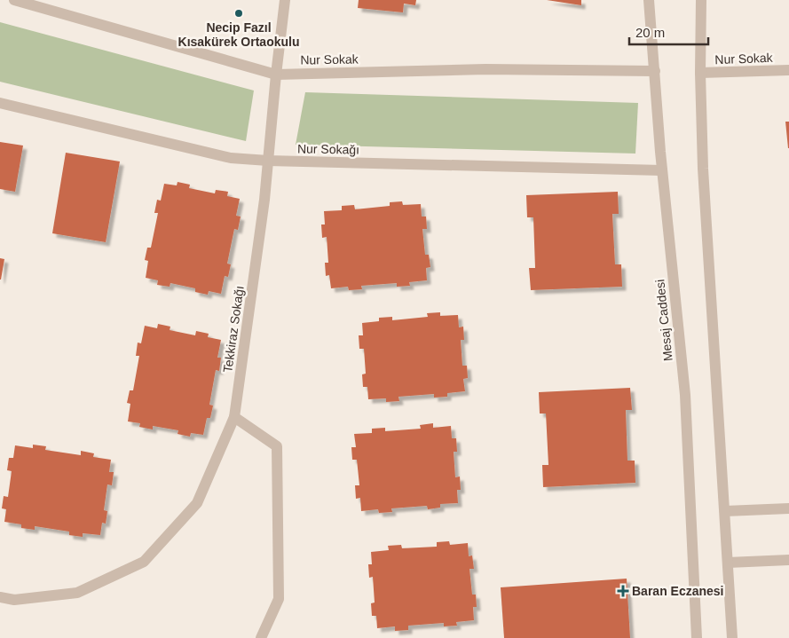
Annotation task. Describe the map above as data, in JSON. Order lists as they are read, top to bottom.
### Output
{
  "streets": {
    "street": [
      "Nur Sokak",
      "Nur Sokağı",
      "Mesaj Caddesi",
      "Tekkiraz Sokağı"
    ]
  },
  "crossings": [
    ["Nur Sokak", "Mesaj Caddesi"],
    ["Nur Sokak", "Tekkiraz Sokağı"],
    ["Nur Sokağı", "Mesaj Caddesi"],
    ["Nur Sokağı", "Tekkiraz Sokağı"]
  ],
  "places": {
    "other": ["Necip Fazıl Kısakürek Ortaokulu"],
    "health": ["Baran Eczanesi"]
  },
  "scale_bar": "20 m"
}
